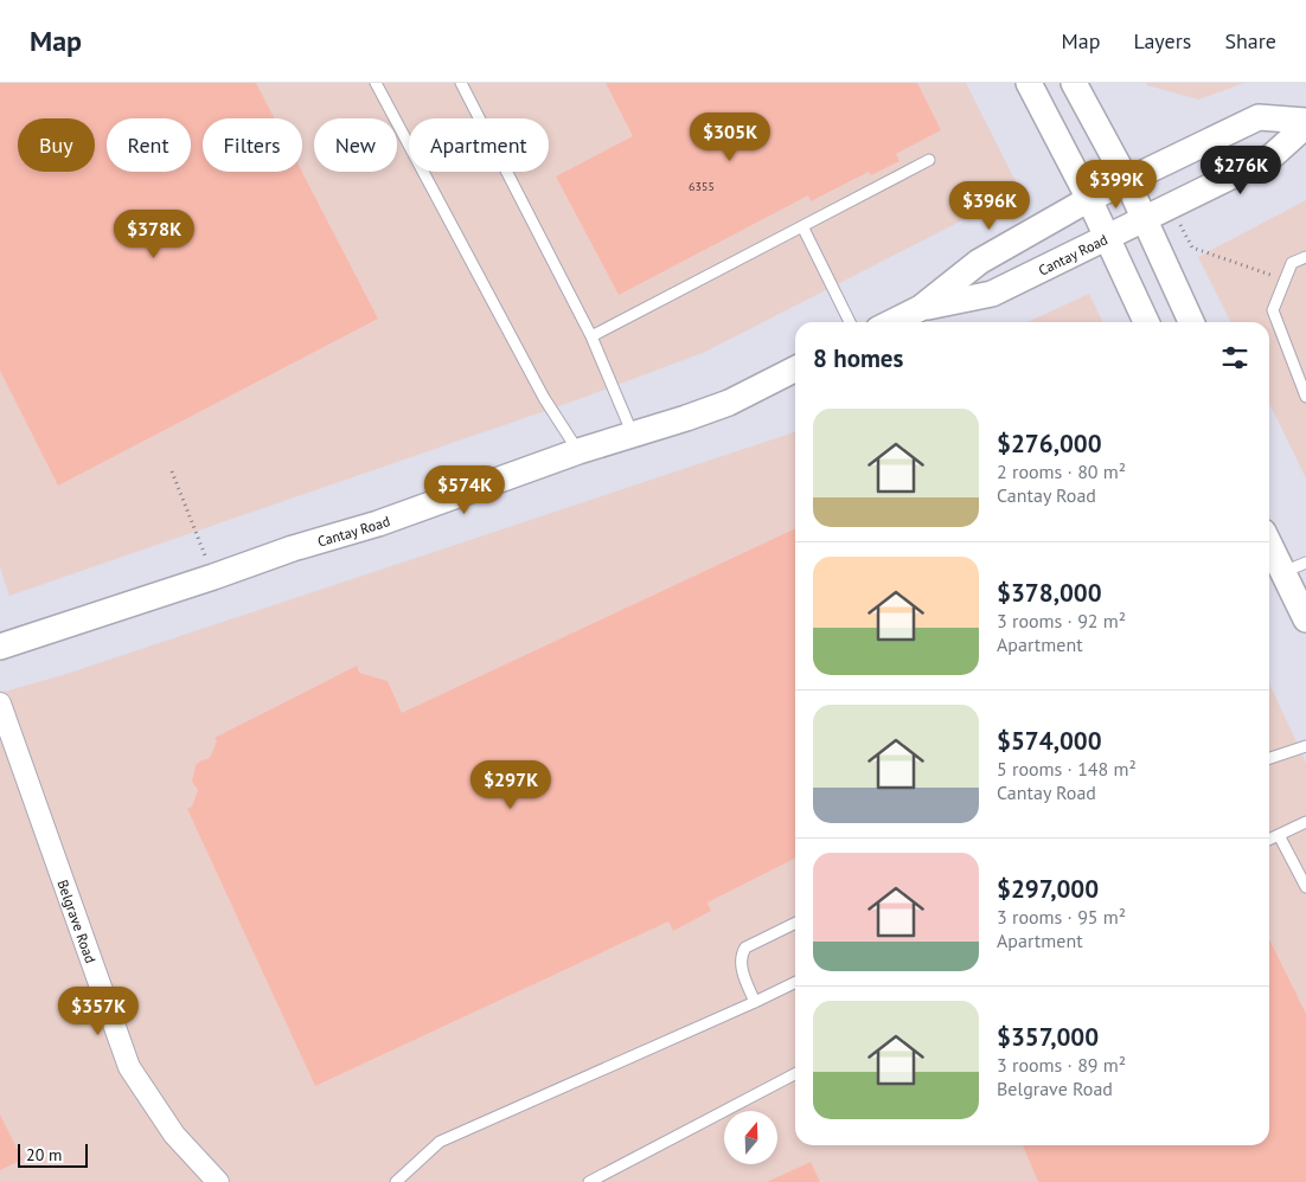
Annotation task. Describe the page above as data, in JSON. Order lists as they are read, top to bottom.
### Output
{
  "streets": {
    "street": ["Cantay Road", "Belgrave Road"]
  },
  "house_numbers": ["6355"],
  "scale_bar": "20 m",
  "north": "top",
  "page": {
    "header": "Map",
    "nav": ["Map", "Layers", "Share"],
    "price": [
      "$305K",
      "$276K",
      "$399K",
      "$396K",
      "$378K",
      "$574K",
      "$297K",
      "$357K"
    ],
    "chip": [
      "Buy",
      "Rent",
      "Filters",
      "New",
      "Apartment"
    ],
    "heading": "8 homes",
    "list": [
      {
        "name": "$276,000",
        "note": "2 rooms · 80 m² · Cantay Road"
      },
      {
        "name": "$378,000",
        "note": "3 rooms · 92 m² · Apartment"
      },
      {
        "name": "$574,000",
        "note": "5 rooms · 148 m² · Cantay Road"
      },
      {
        "name": "$297,000",
        "note": "3 rooms · 95 m² · Apartment"
      },
      {
        "name": "$357,000",
        "note": "3 rooms · 89 m² · Belgrave Road"
      }
    ],
    "scale": "20 m"
  }
}
